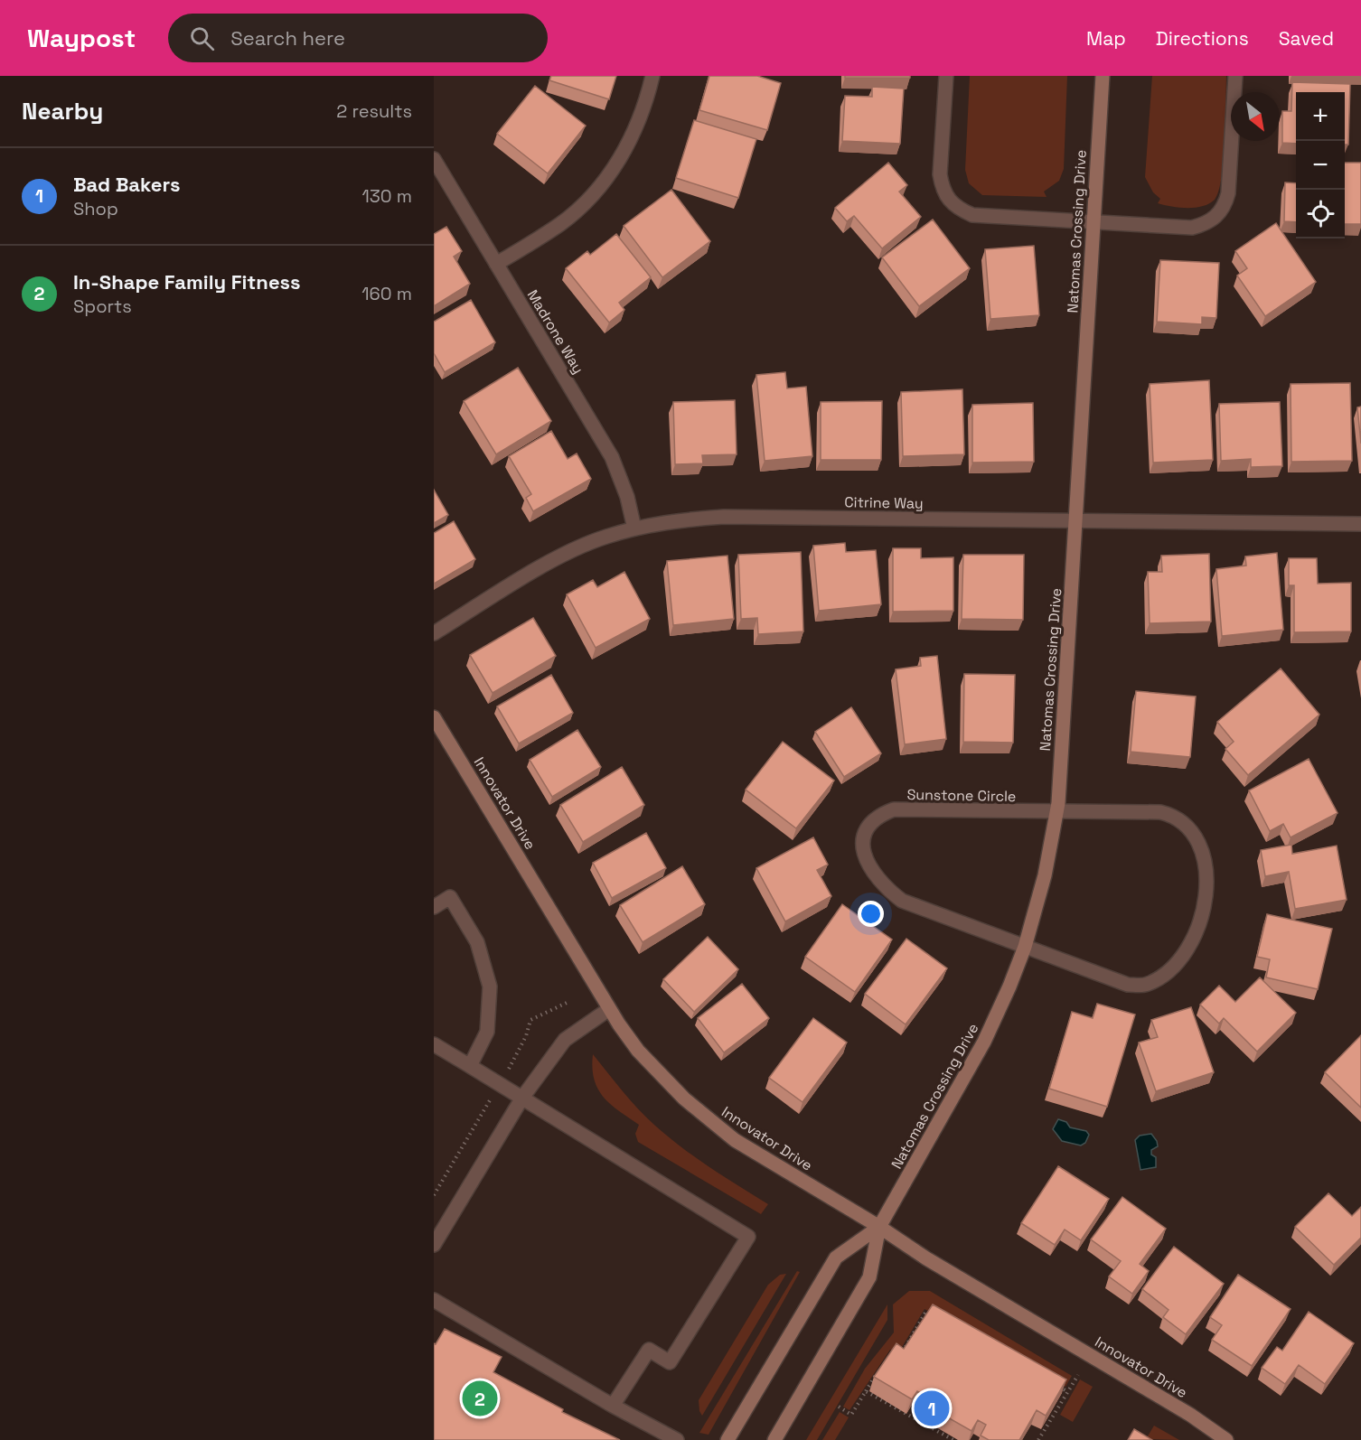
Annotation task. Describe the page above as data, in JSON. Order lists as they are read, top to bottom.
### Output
{
  "streets": {
    "street": [
      "Natomas Crossing Drive",
      "Madrone Way",
      "Citrine Way",
      "Sunstone Circle",
      "Innovator Drive"
    ]
  },
  "crossings": [
    ["Natomas Crossing Drive", "Citrine Way"],
    ["Natomas Crossing Drive", "Sunstone Circle"],
    ["Natomas Crossing Drive", "Innovator Drive"],
    ["Madrone Way", "Citrine Way"]
  ],
  "north": "bottom right",
  "page": {
    "header": "Waypost",
    "search": "Search here",
    "nav": ["Map", "Directions", "Saved"],
    "heading": ["Nearby", "2 results"],
    "map_buttons": ["+", "−"],
    "list": [
      {
        "mark": "1",
        "name": "Bad Bakers",
        "note": "Shop",
        "value": "130 m"
      },
      {
        "mark": "2",
        "name": "In-Shape Family Fitness",
        "note": "Sports",
        "value": "160 m"
      }
    ],
    "pins": ["2", "1"]
  }
}
